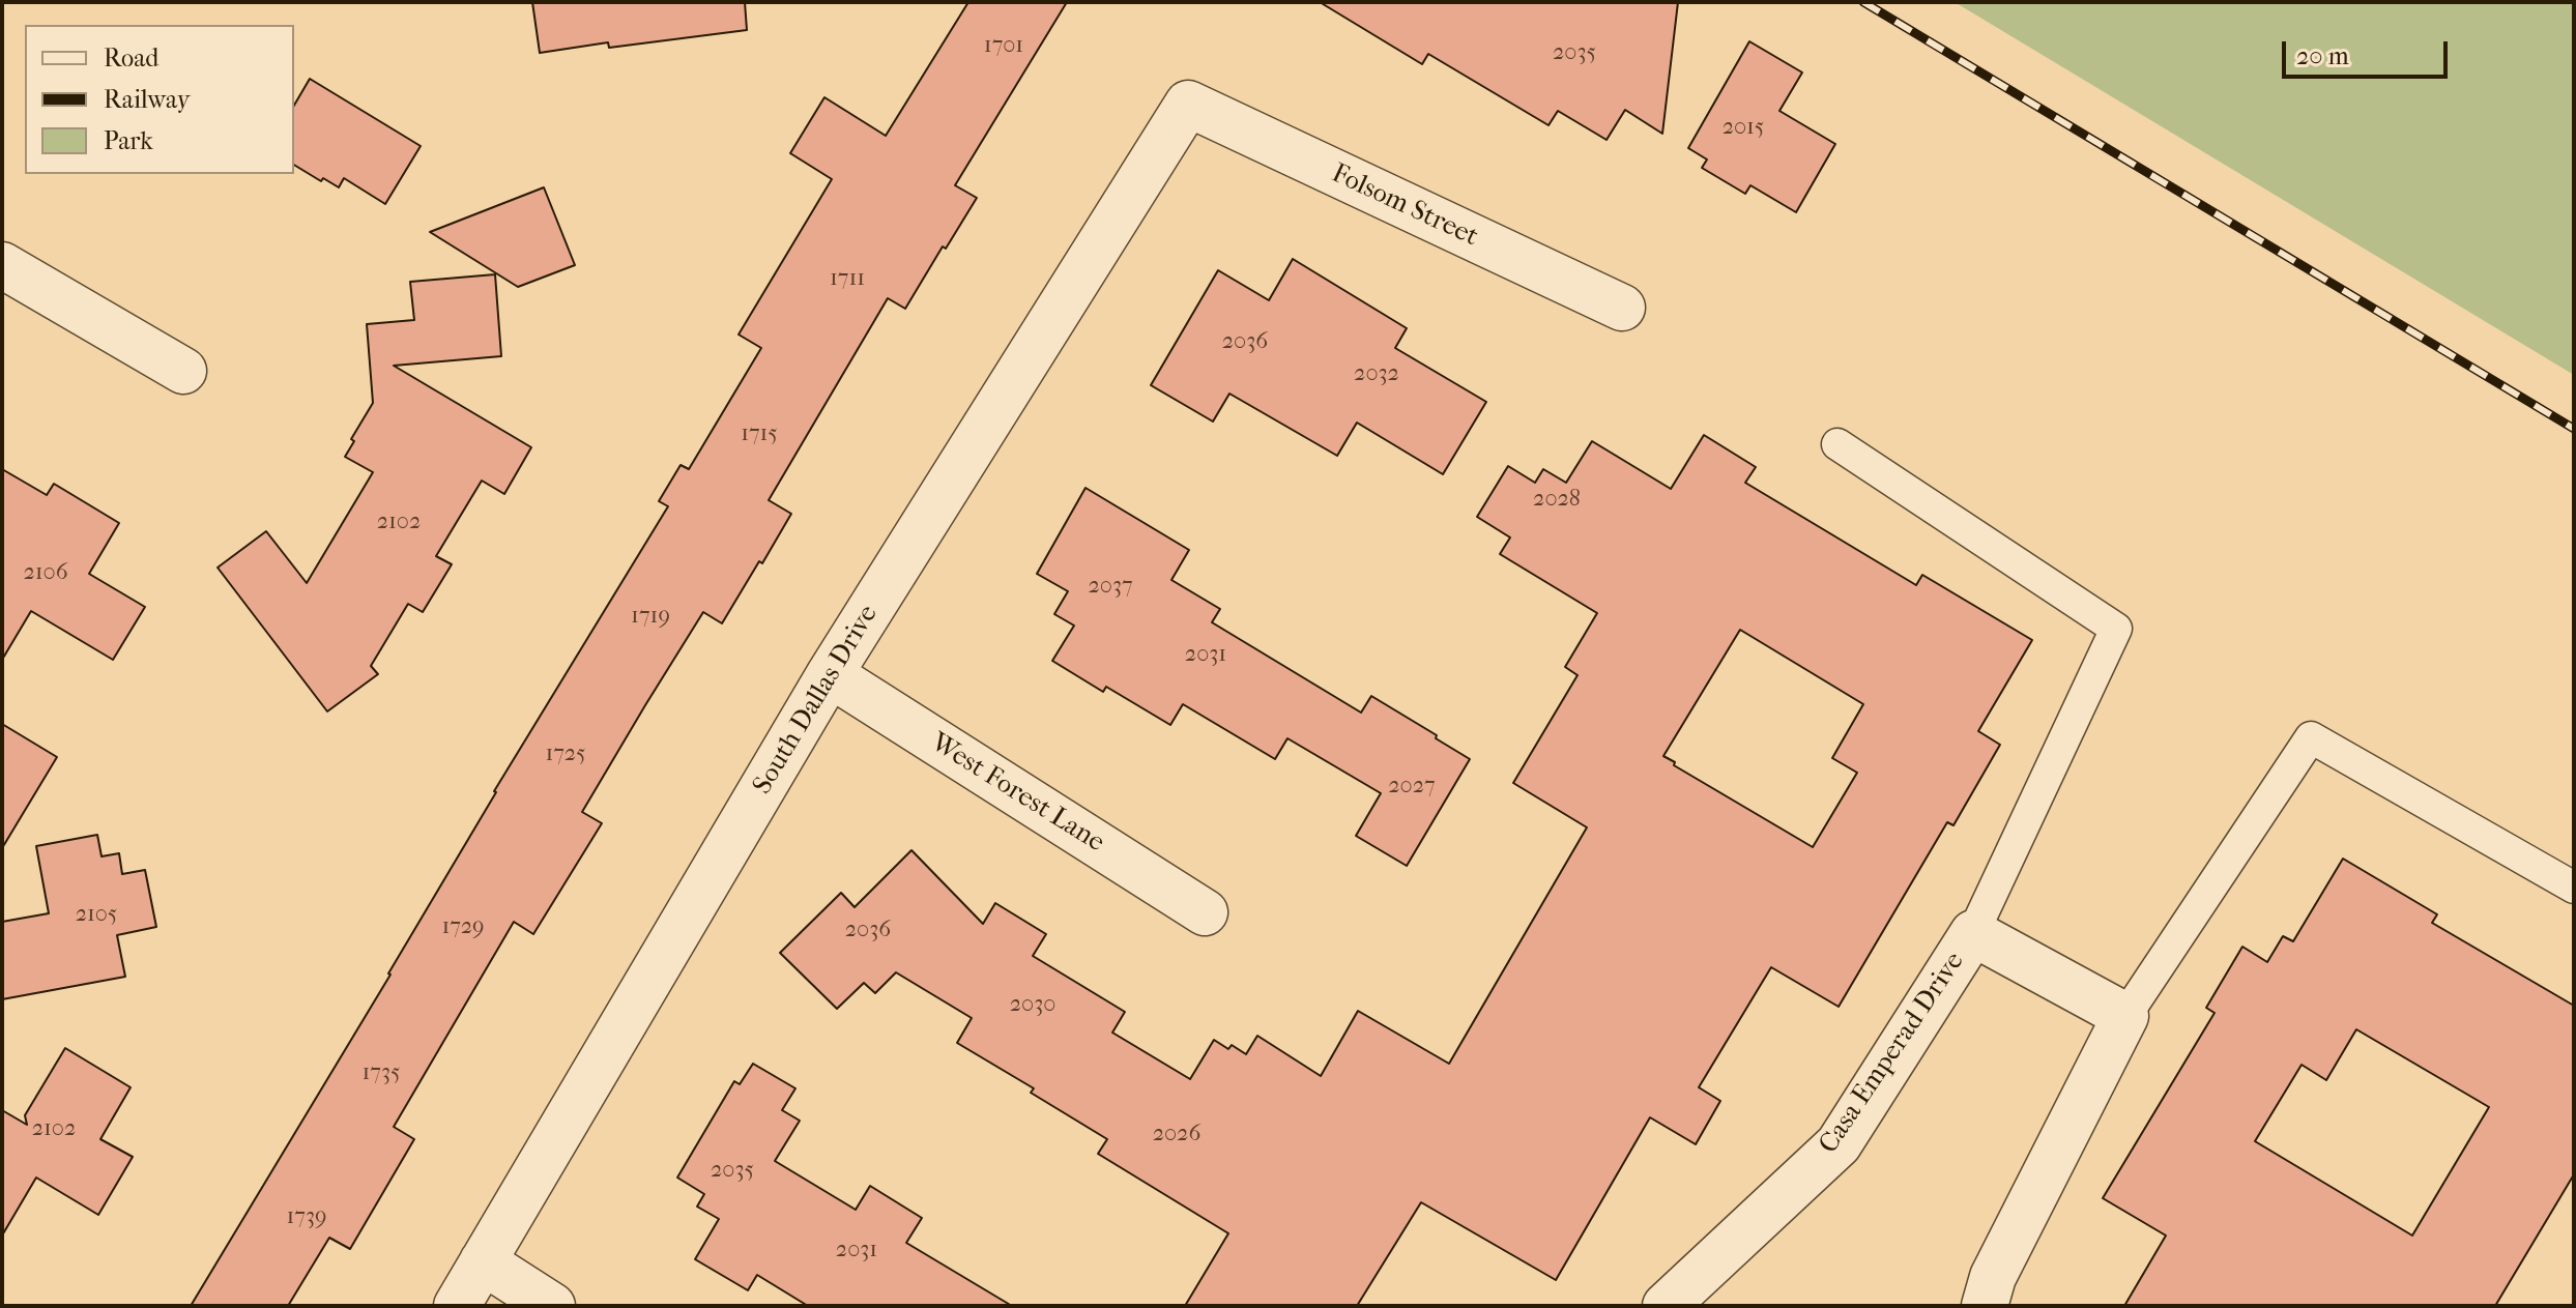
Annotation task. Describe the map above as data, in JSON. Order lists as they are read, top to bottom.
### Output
{
  "streets": {
    "street": [
      "Folsom Street",
      "South Dallas Drive",
      "West Forest Lane",
      "Casa Emperad Drive"
    ]
  },
  "crossings": [
    ["Folsom Street", "South Dallas Drive"],
    ["South Dallas Drive", "West Forest Lane"]
  ],
  "house_numbers": [
    "1701",
    "2035",
    "2015",
    "1711",
    "2036",
    "2032",
    "1715",
    "2028",
    "2102",
    "2106",
    "2037",
    "1719",
    "2031",
    "1725",
    "2027",
    "2105",
    "1729",
    "2036",
    "2030",
    "1735",
    "2102",
    "2026",
    "2035",
    "1739",
    "2031"
  ],
  "legend": ["Road", "Railway", "Park"],
  "scale_bar": "20 m"
}
